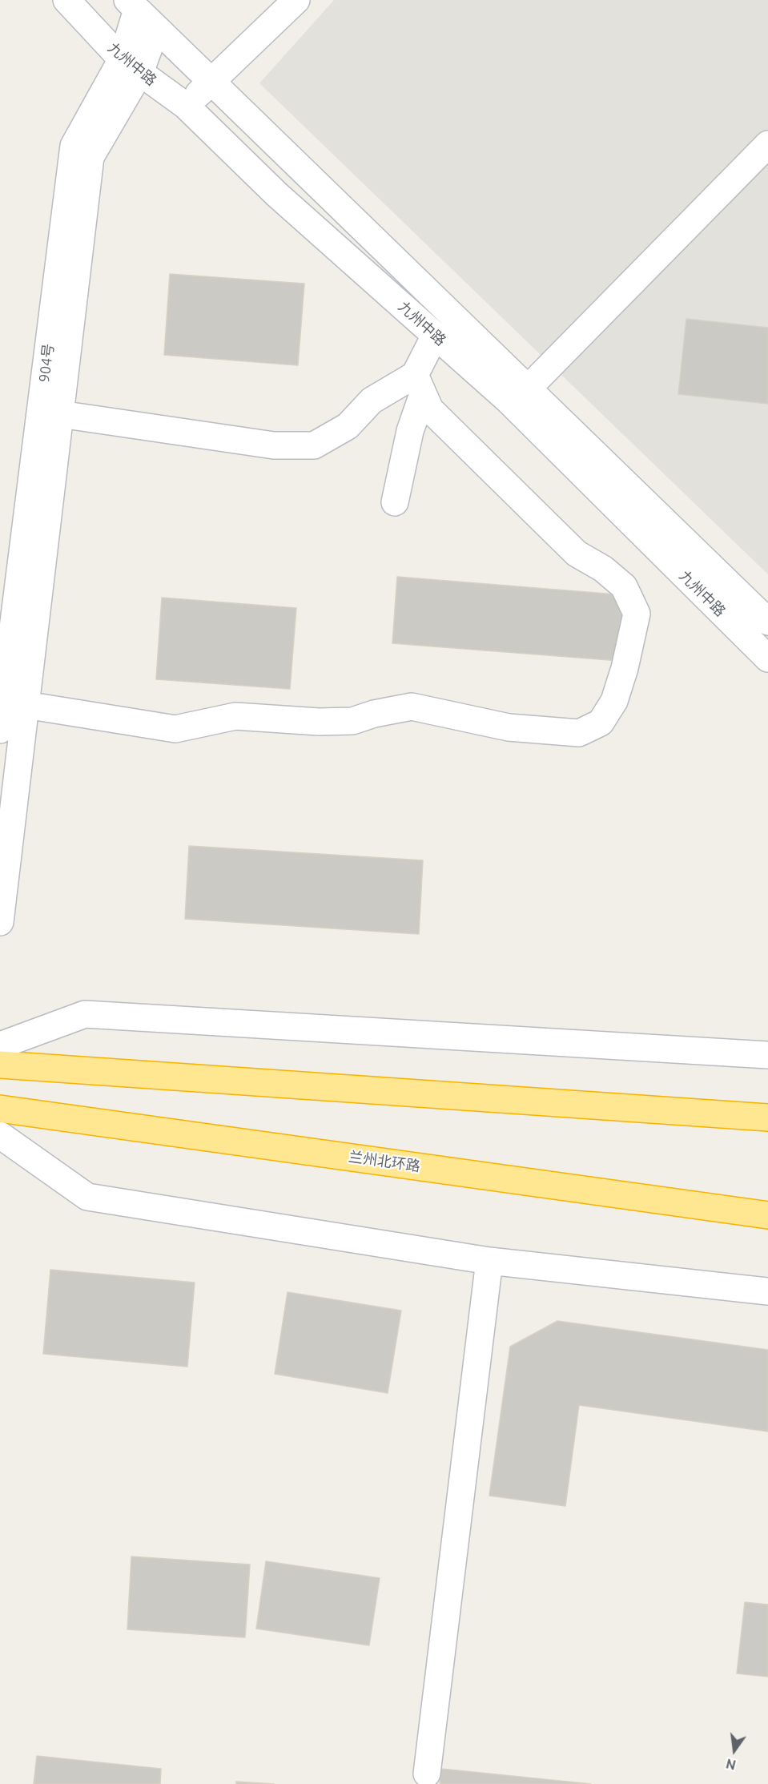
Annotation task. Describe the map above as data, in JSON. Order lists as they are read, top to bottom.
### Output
{
  "streets": {
    "highway": ["兰州北环路"],
    "street": ["九州中路", "904号"]
  },
  "crossings": [
    ["九州中路", "904号"]
  ],
  "north": "bottom"
}
